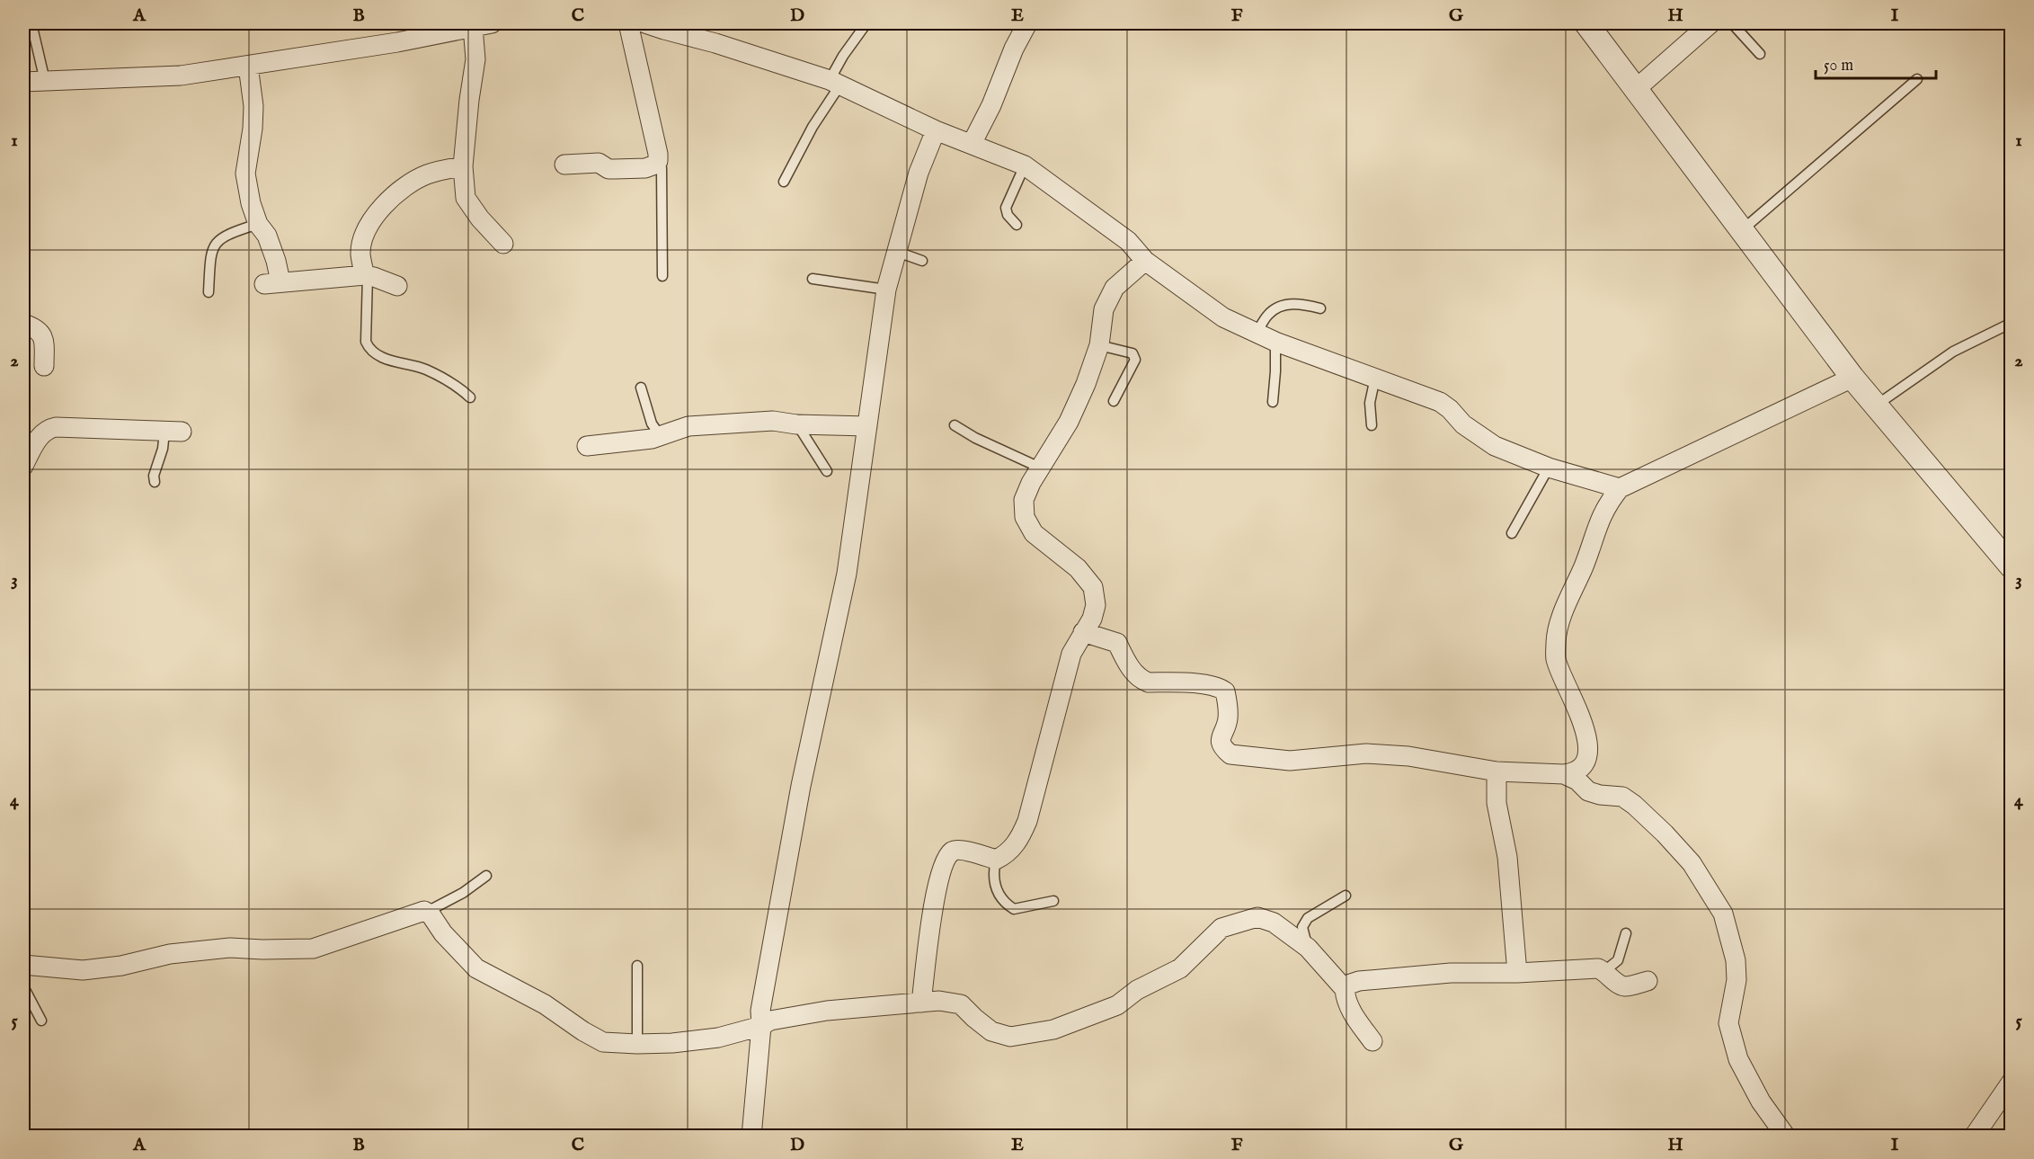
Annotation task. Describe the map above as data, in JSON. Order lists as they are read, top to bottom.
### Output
{
  "scale_bar": "50 m",
  "grid": {
    "columns": [
      "A",
      "B",
      "C",
      "D",
      "E",
      "F",
      "G",
      "H",
      "I"
    ],
    "rows": [
      "1",
      "2",
      "3",
      "4",
      "5"
    ]
  }
}
